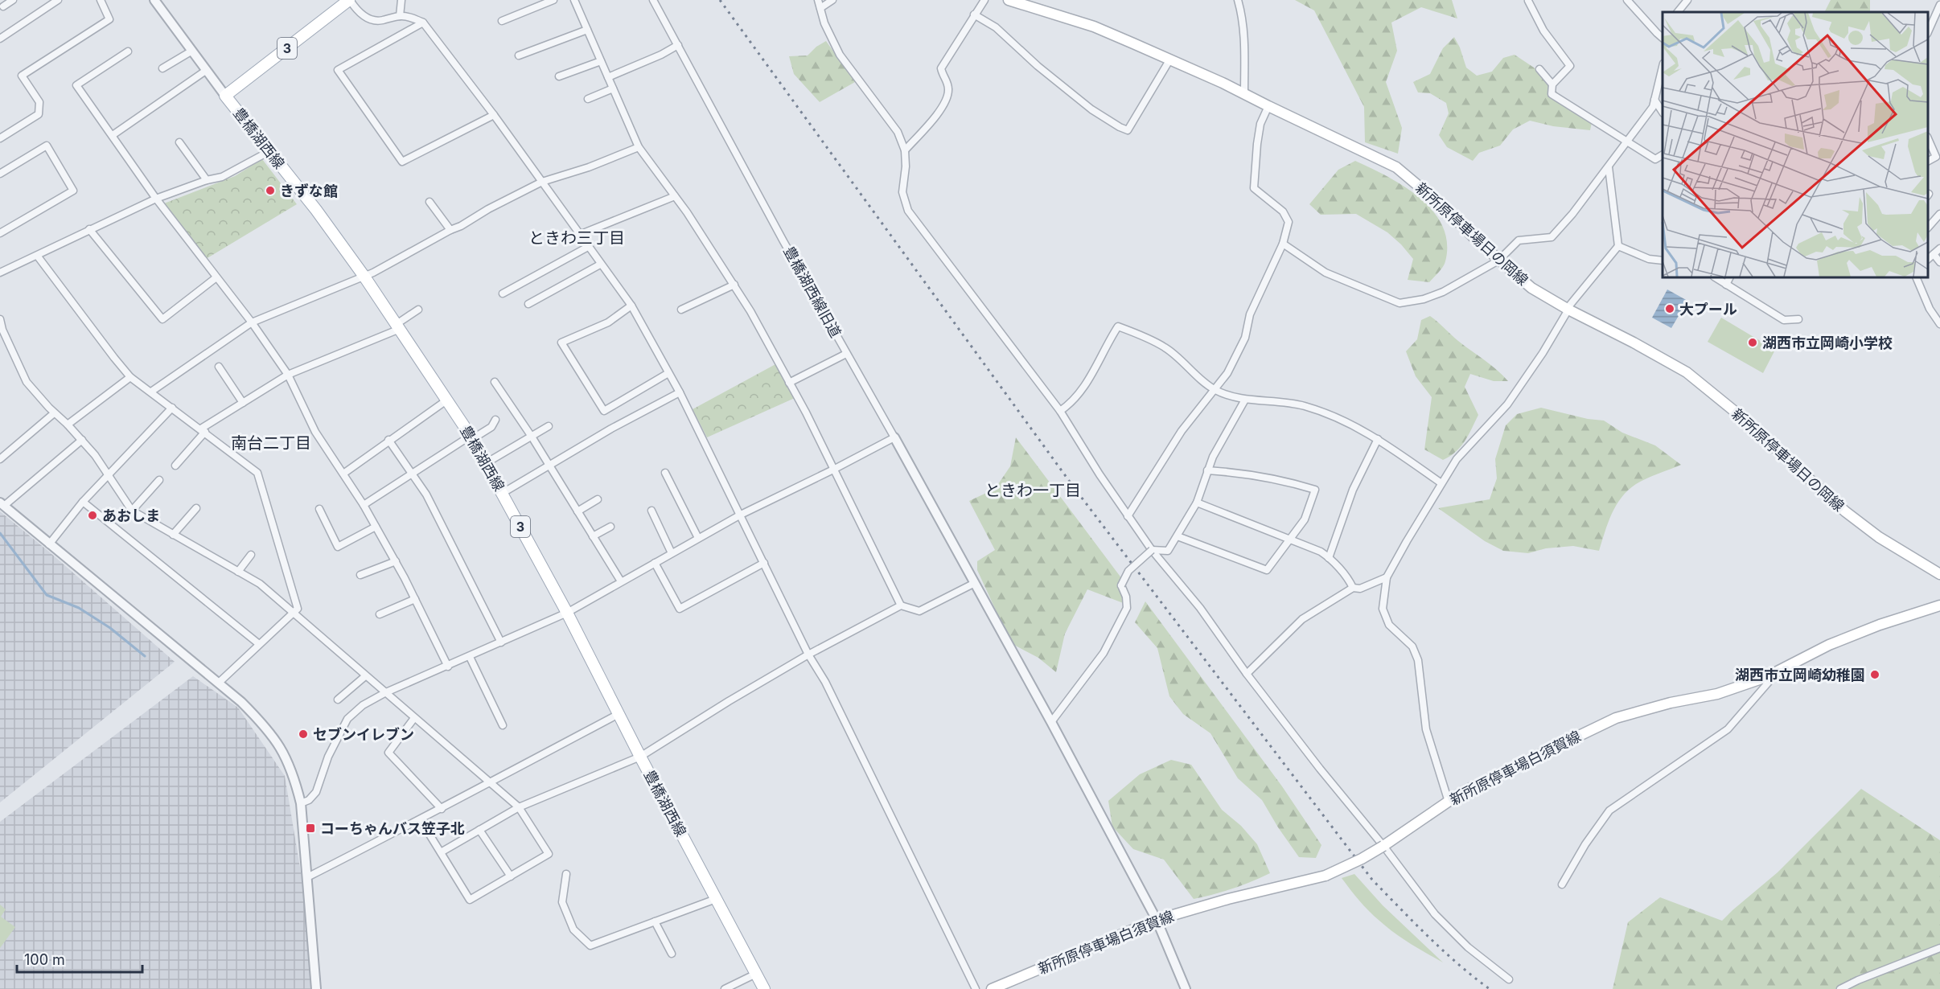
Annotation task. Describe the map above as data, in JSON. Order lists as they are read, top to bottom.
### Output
{
  "streets": {
    "main road": [
      "3",
      "豊橋湖西線",
      "新所原停車場日の岡線",
      "新所原停車場白須賀線"
    ],
    "street": ["豊橋湖西線旧道"]
  },
  "crossings": [
    ["豊橋湖西線旧道", "新所原停車場白須賀線"]
  ],
  "districts": ["ときわ三丁目", "南台二丁目", "ときわ一丁目"],
  "places": {
    "other": [
      "きずな館",
      "大プール",
      "湖西市立岡崎小学校",
      "あおしま",
      "湖西市立岡崎幼稚園",
      "セブンイレブン"
    ],
    "transit": ["コーちゃんバス笠子北"]
  },
  "scale_bar": "100 m"
}
